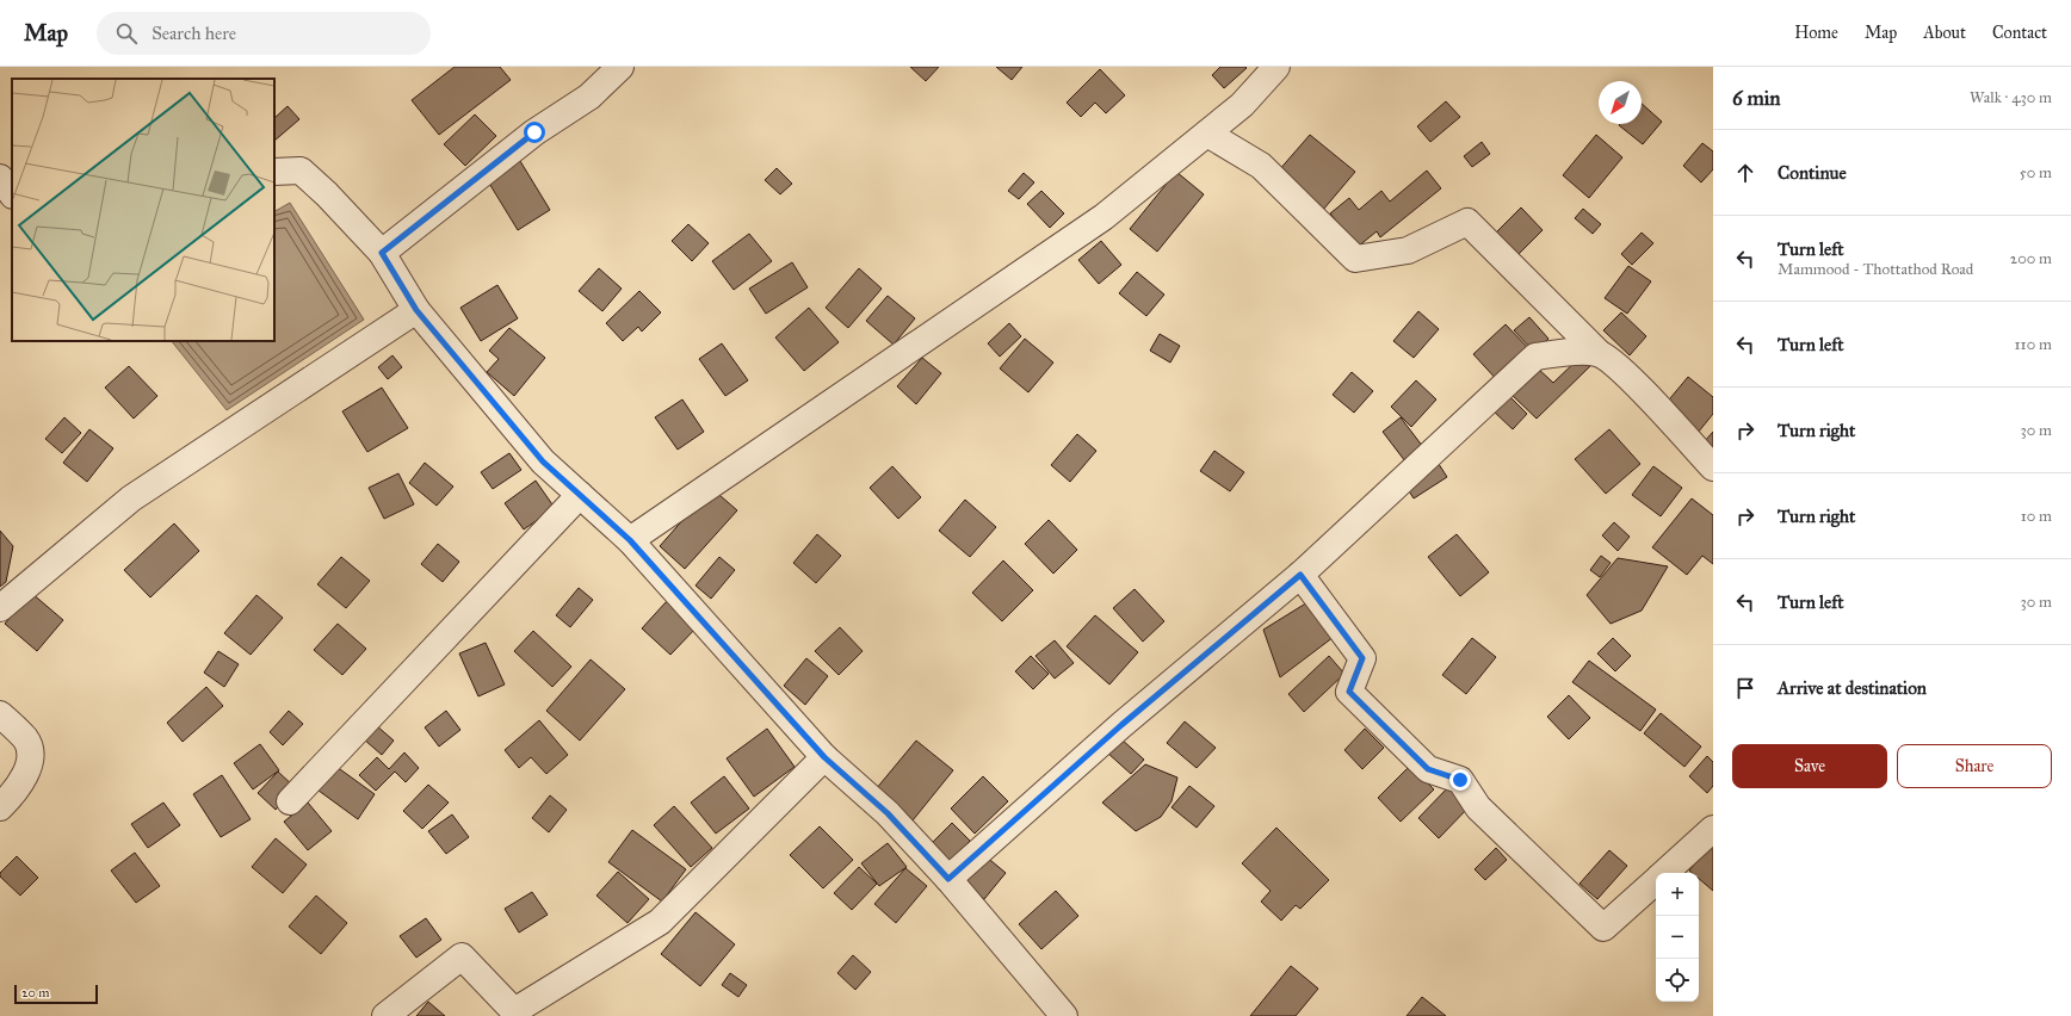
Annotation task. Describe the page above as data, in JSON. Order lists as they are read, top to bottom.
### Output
{
  "scale_bar": "20 m",
  "north": "bottom left",
  "page": {
    "header": "Map",
    "search": "Search here",
    "nav": [
      "Home",
      "Map",
      "About",
      "Contact"
    ],
    "heading": ["6 min", "Walk · 430 m"],
    "list": [
      ["Continue", "50 m"],
      ["Turn left", "Mammood - Thottathod Road", "200 m"],
      ["Turn left", "110 m"],
      ["Turn right", "30 m"],
      ["Turn right", "10 m"],
      ["Turn left", "30 m"],
      "Arrive at destination"
    ],
    "buttons": ["Save", "Share"],
    "map_buttons": ["+", "−"],
    "scale": "20 m"
  }
}
